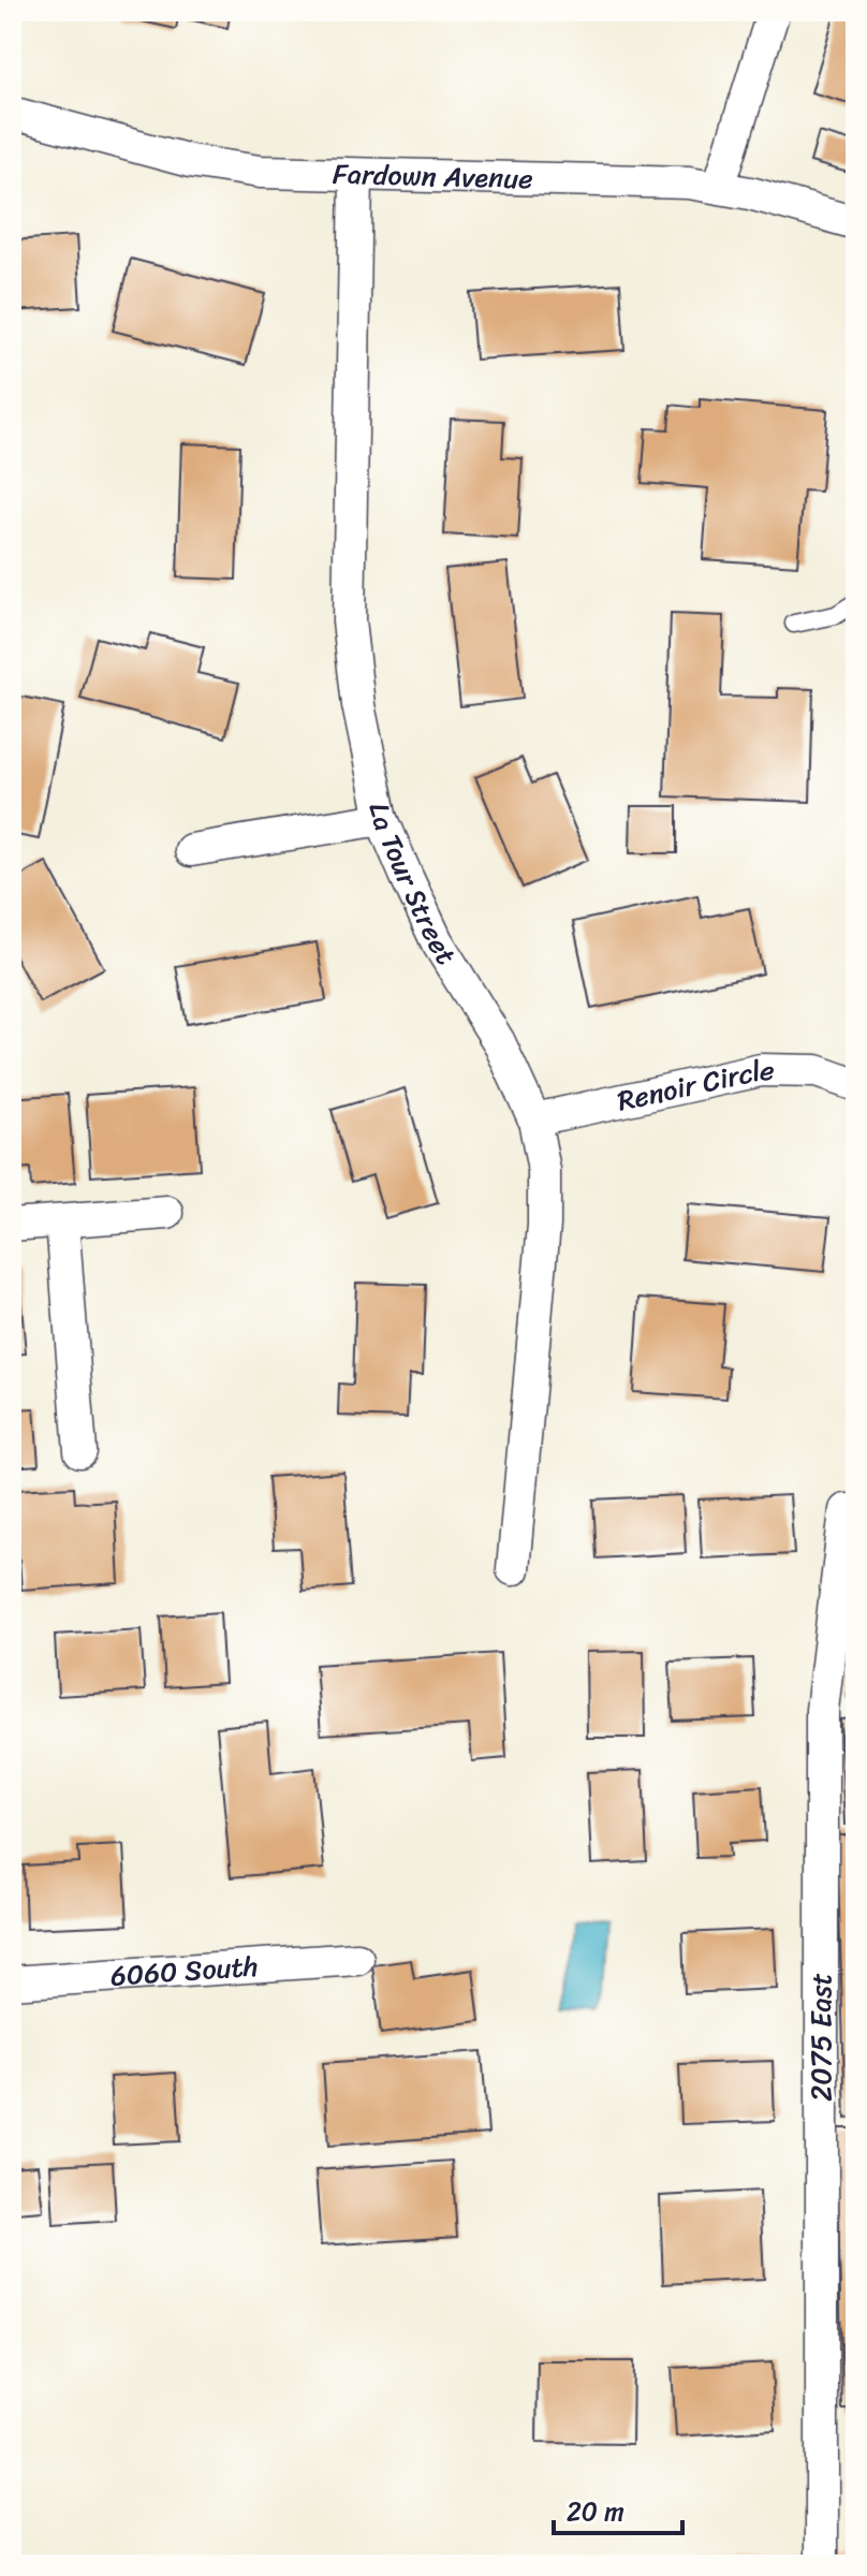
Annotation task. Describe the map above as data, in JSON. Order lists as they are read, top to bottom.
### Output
{
  "streets": {
    "street": [
      "Fardown Avenue",
      "La Tour Street",
      "Renoir Circle",
      "6060 South",
      "2075 East"
    ]
  },
  "crossings": [
    ["Fardown Avenue", "La Tour Street"],
    ["La Tour Street", "Renoir Circle"]
  ],
  "scale_bar": "20 m"
}
